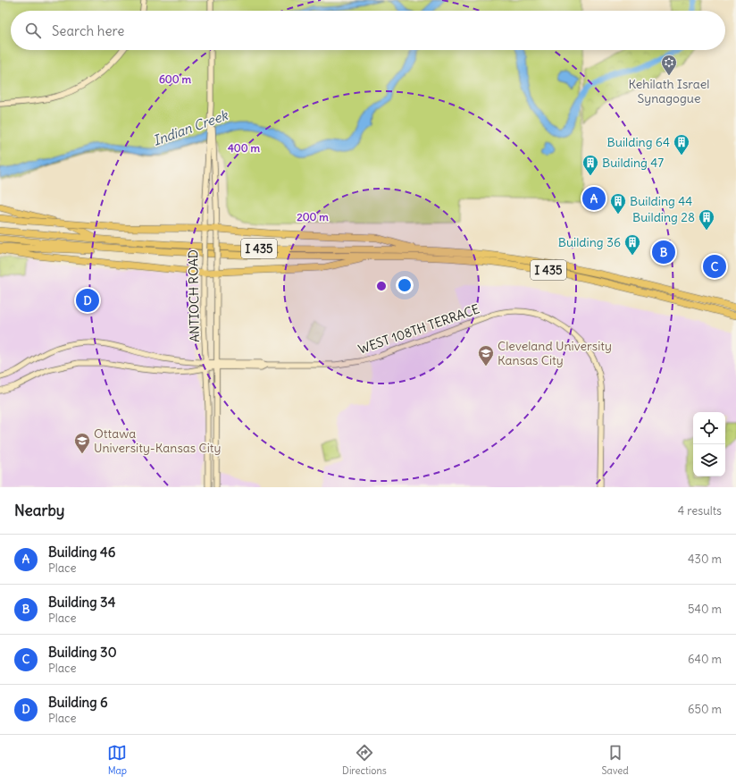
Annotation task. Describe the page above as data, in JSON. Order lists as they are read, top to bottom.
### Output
{
  "streets": {
    "highway": ["I 435"],
    "street": ["ANTIOCH ROAD", "WEST 108TH TERRACE"]
  },
  "crossings": [
    ["ANTIOCH ROAD", "WEST 108TH TERRACE"]
  ],
  "water": ["Indian Creek"],
  "places": {
    "synagogue": ["Kehilath Israel Synagogue"],
    "building": [
      "Building 64",
      "Building 47",
      "Building 44",
      "Building 28",
      "Building 36"
    ],
    "school or university": ["Cleveland University Kansas City", "Ottawa University-Kansas City"]
  },
  "page": {
    "search": "Search here",
    "pins": [
      "A",
      "B",
      "C",
      "D"
    ],
    "heading": ["Nearby", "4 results"],
    "list": [
      {
        "mark": "A",
        "name": "Building 46",
        "note": "Place",
        "value": "430 m"
      },
      {
        "mark": "B",
        "name": "Building 34",
        "note": "Place",
        "value": "540 m"
      },
      {
        "mark": "C",
        "name": "Building 30",
        "note": "Place",
        "value": "640 m"
      },
      {
        "mark": "D",
        "name": "Building 6",
        "note": "Place",
        "value": "650 m"
      }
    ],
    "nav": ["Map", "Directions", "Saved"]
  },
  "rings": ["600 m", "400 m", "200 m"]
}
